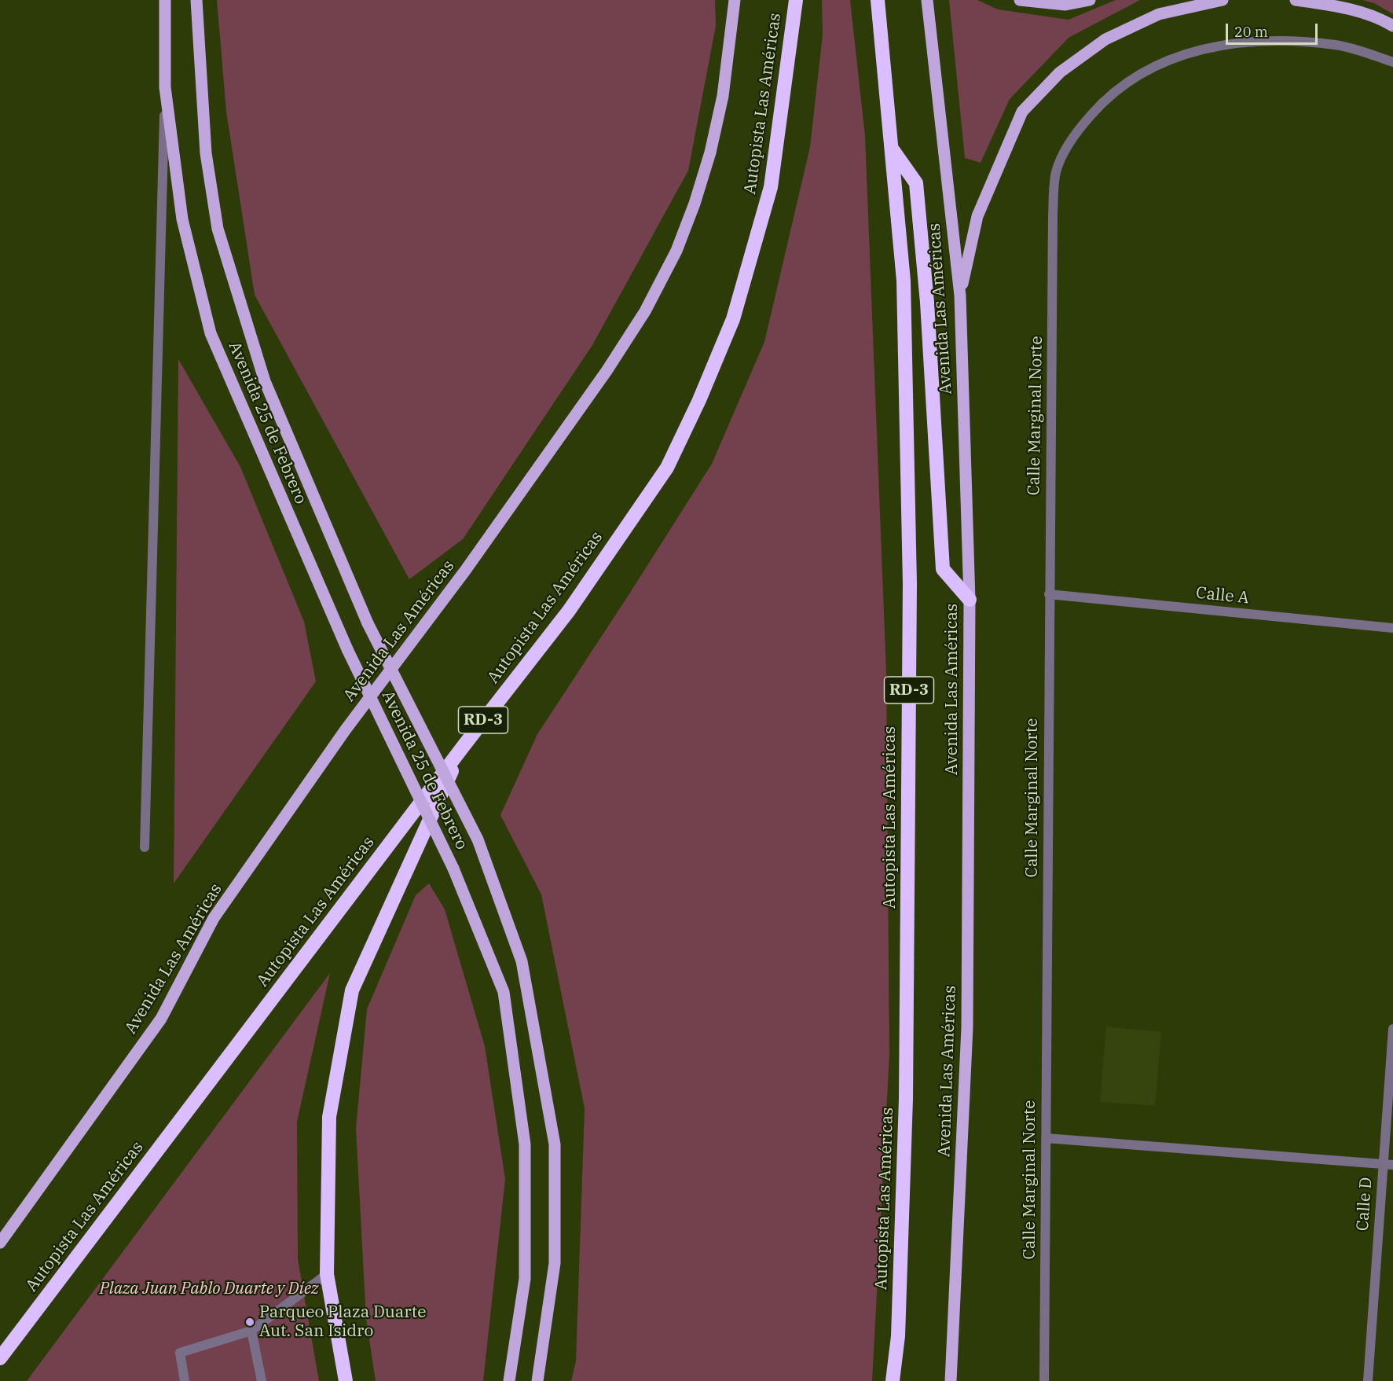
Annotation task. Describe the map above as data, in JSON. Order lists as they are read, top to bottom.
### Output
{
  "streets": {
    "highway": ["Autopista Las Américas", "RD-3"],
    "main road": ["Avenida Las Américas", "Avenida 25 de Febrero"],
    "street": ["Calle Marginal Norte", "Calle A", "Calle D"]
  },
  "crossings": [
    ["Calle Marginal Norte", "Calle A"]
  ],
  "parks": ["Plaza Juan Pablo Duarte y Díez"],
  "places": ["Parqueo Plaza Duarte Aut. San Isidro"],
  "scale_bar": "20 m"
}
